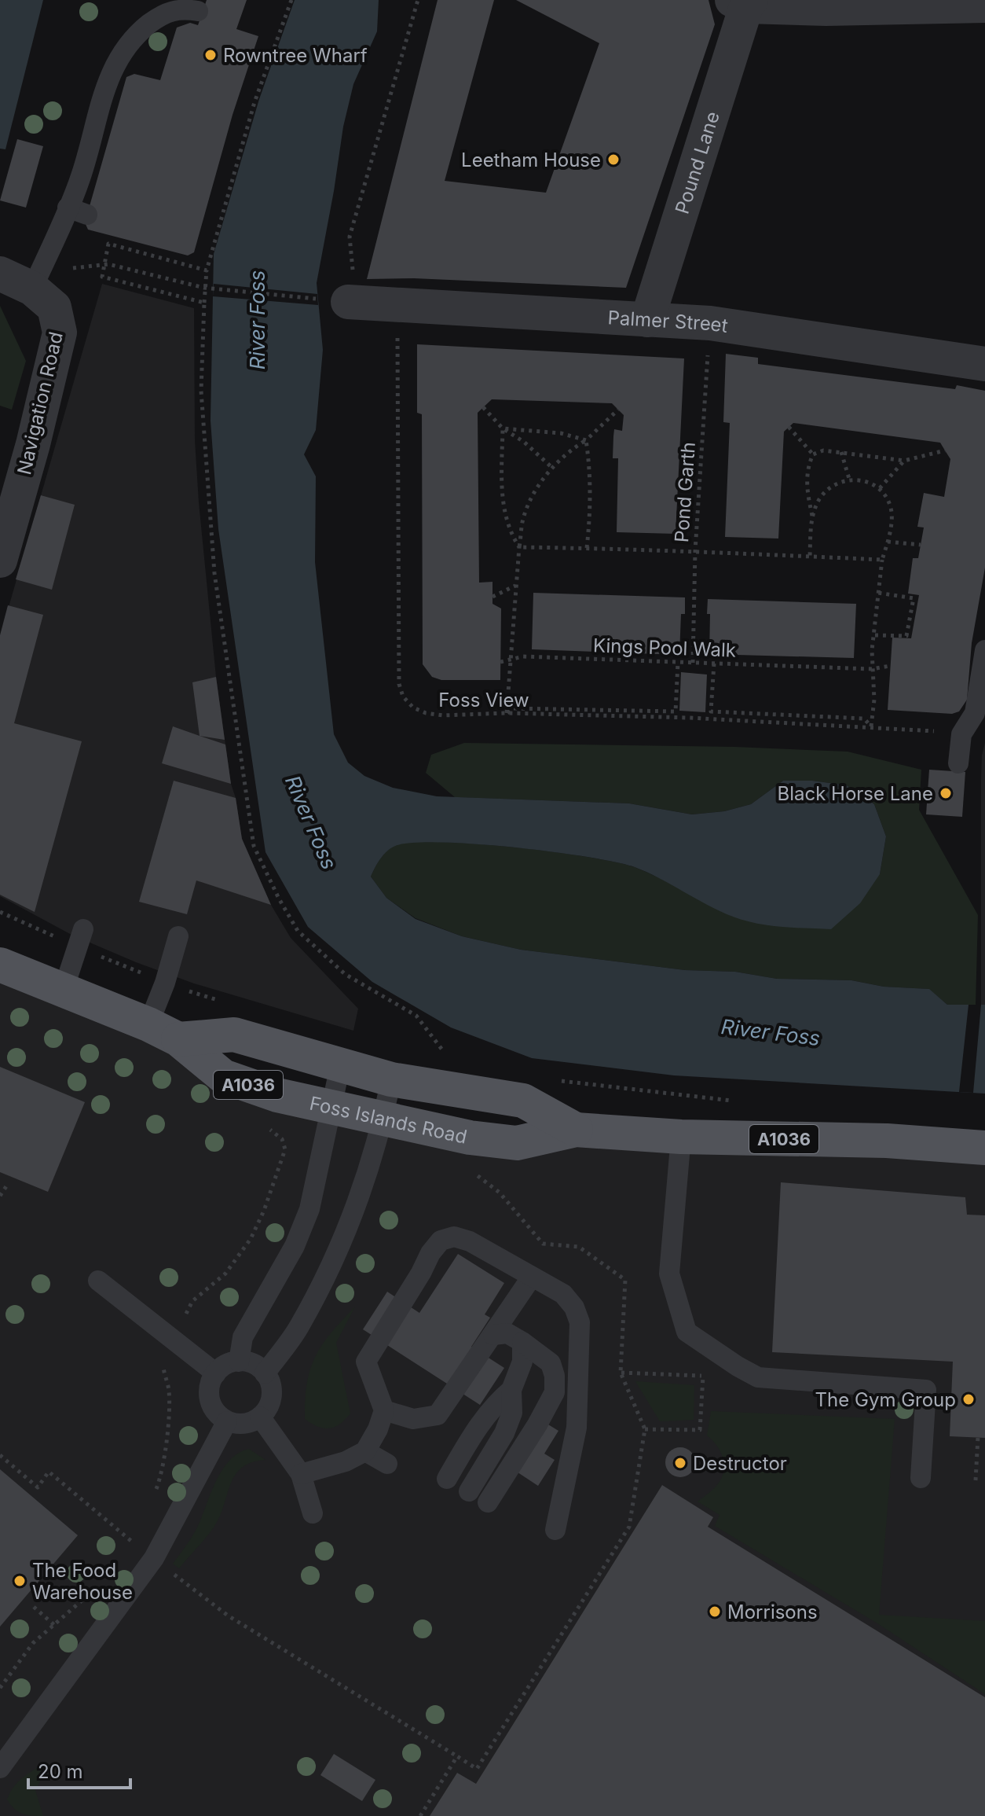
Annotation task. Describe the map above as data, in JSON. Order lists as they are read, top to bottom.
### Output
{
  "streets": {
    "main road": ["A1036", "Foss Islands Road"],
    "street": ["Pound Lane", "Palmer Street", "Navigation Road"],
    "path": ["Pond Garth", "Kings Pool Walk", "Foss View"]
  },
  "crossings": [
    ["Pound Lane", "Palmer Street"],
    ["Palmer Street", "Pond Garth"],
    ["Palmer Street", "Foss View"],
    ["Pond Garth", "Kings Pool Walk"]
  ],
  "water": ["River Foss"],
  "places": [
    "Rowntree Wharf",
    "Leetham House",
    "Black Horse Lane",
    "The Gym Group",
    "Destructor",
    "The Food Warehouse",
    "Morrisons"
  ],
  "scale_bar": "20 m"
}
